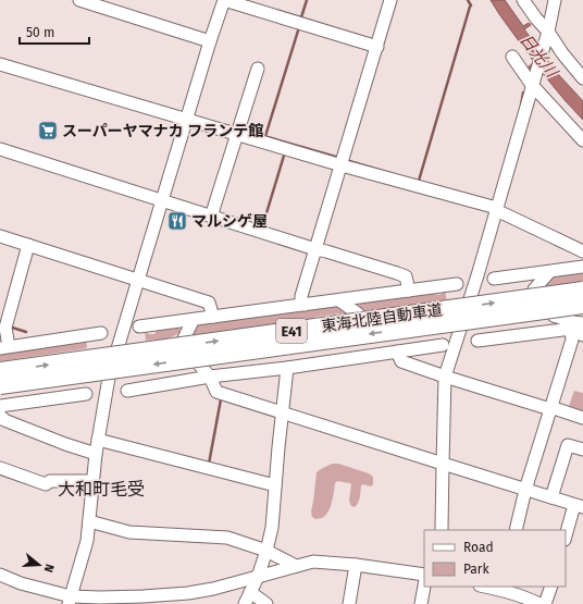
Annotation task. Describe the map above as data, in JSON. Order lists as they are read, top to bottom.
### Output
{
  "streets": {
    "highway": ["東海北陸自動車道", "E41"]
  },
  "districts": ["大和町毛受"],
  "water": ["日光川"],
  "places": {
    "supermarket": ["スーパーヤマナカ フランテ館"],
    "restaurant": ["マルシゲ屋"]
  },
  "legend": ["Road", "Park"],
  "scale_bar": "50 m",
  "north": "right"
}
